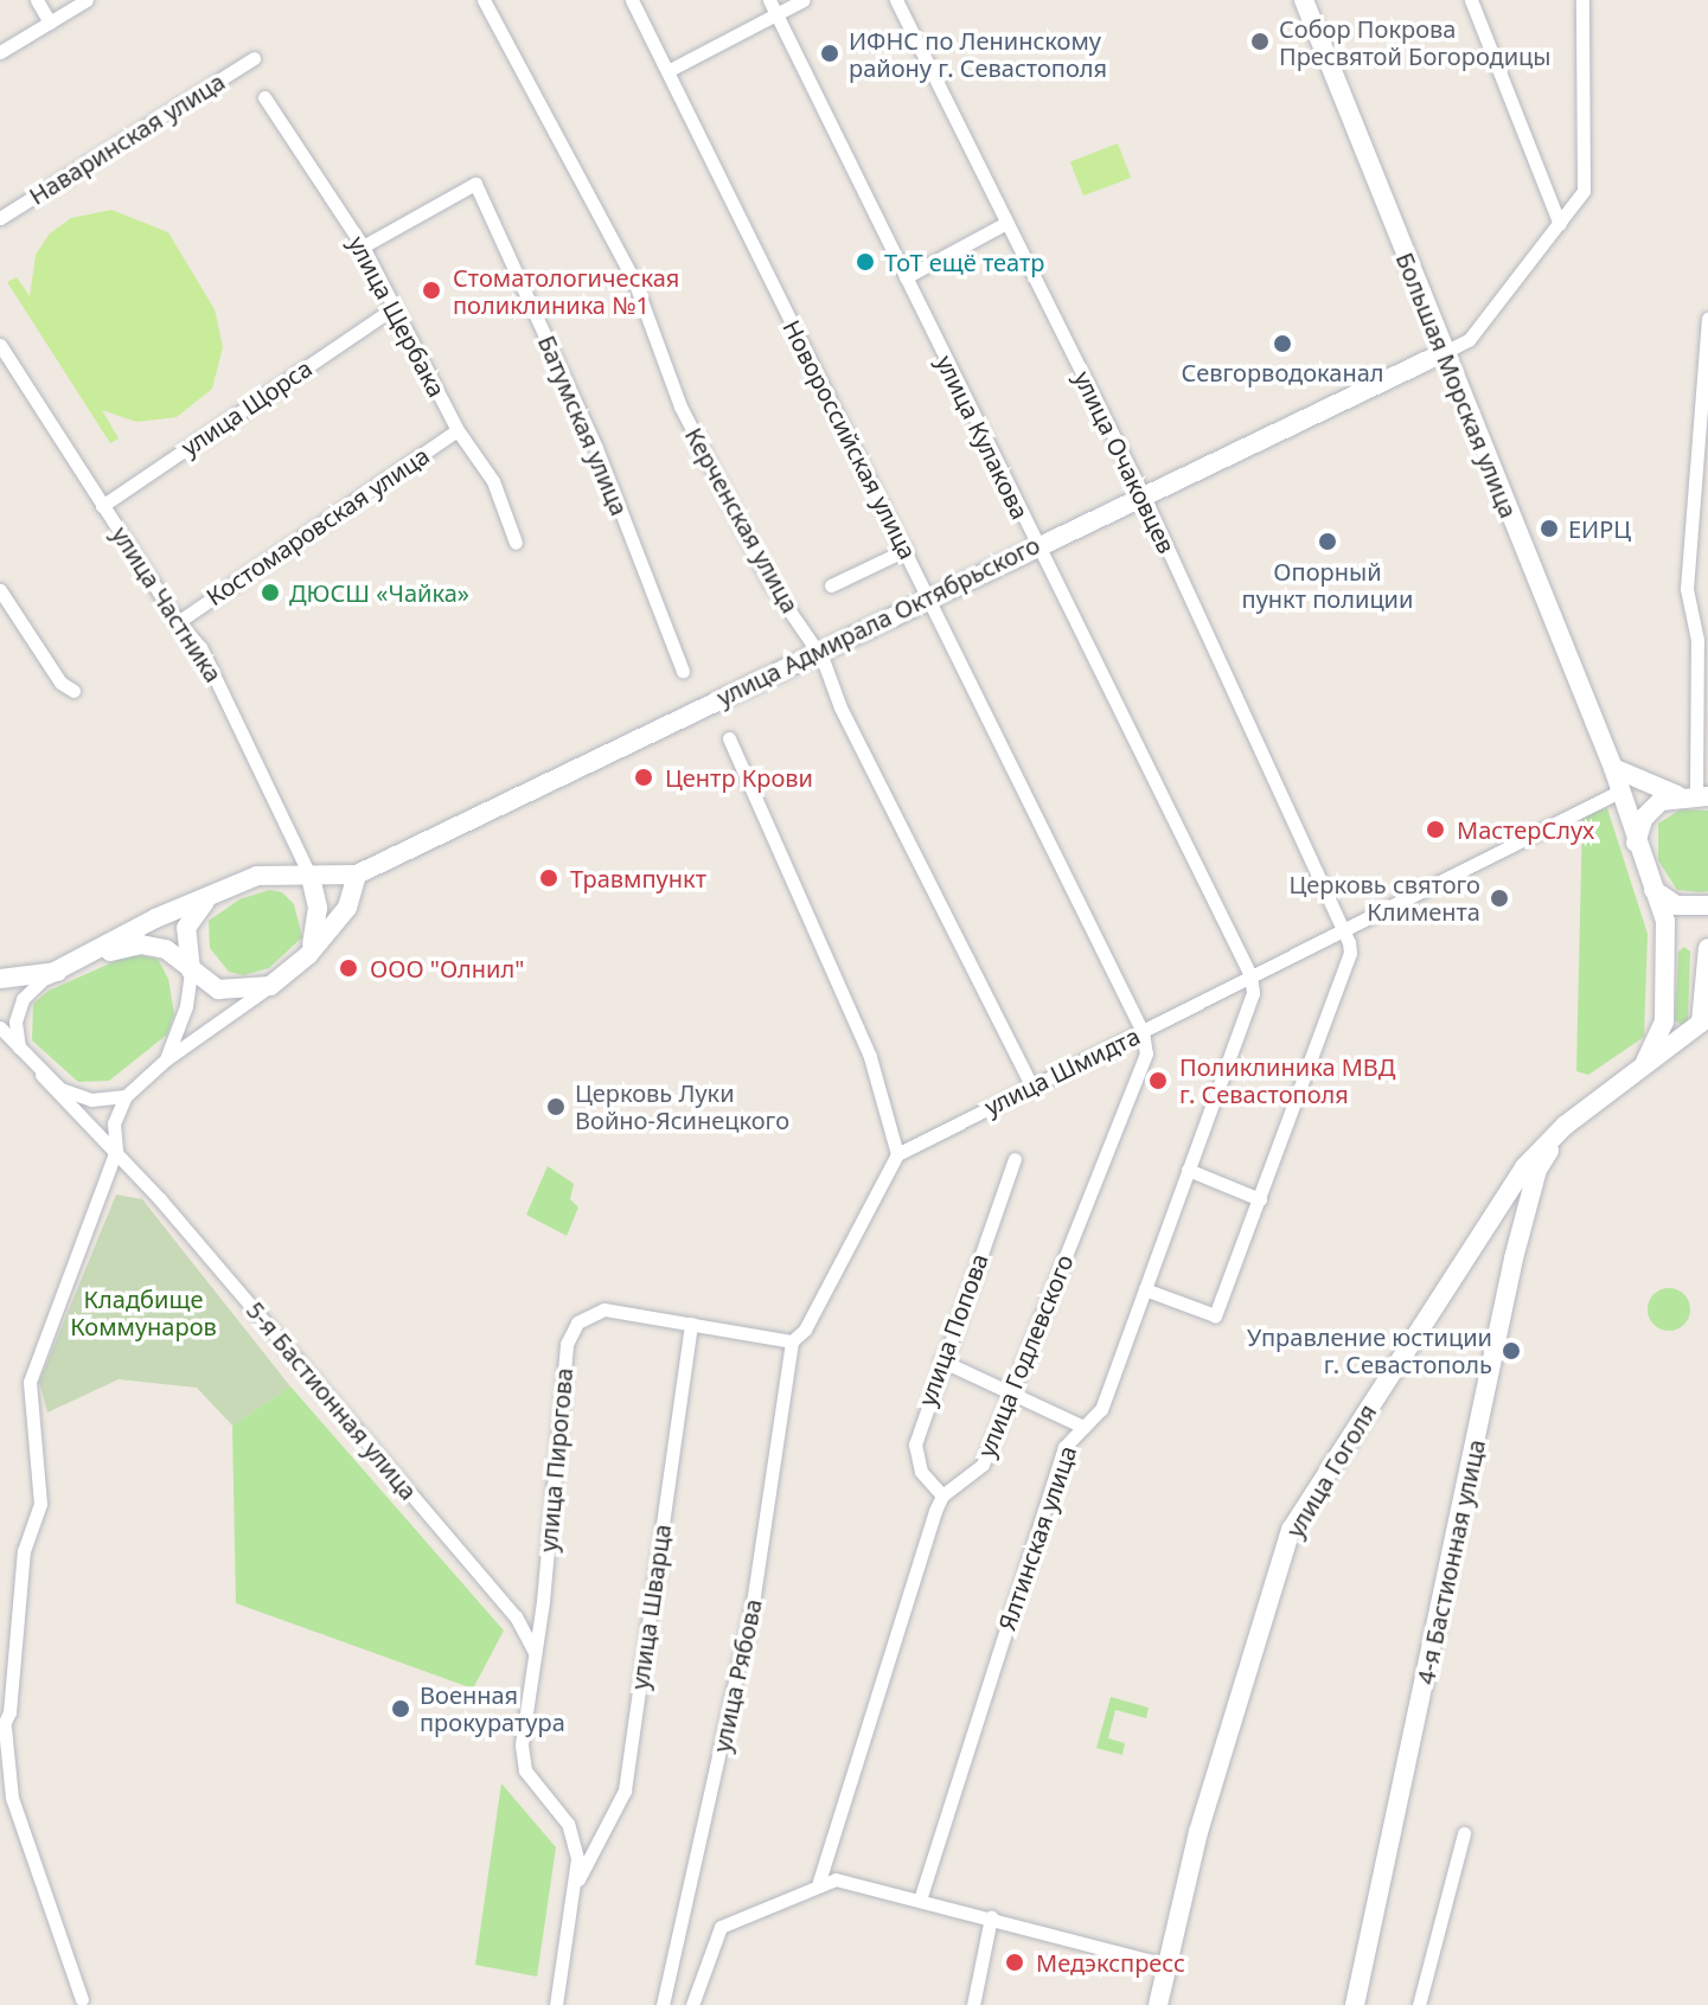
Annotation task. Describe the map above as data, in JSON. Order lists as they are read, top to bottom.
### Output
{
  "streets": {
    "main road": [
      "Большая Морская улица",
      "улица Адмирала Октябрьского",
      "улица Гоголя",
      "4-я Бастионная улица"
    ],
    "street": [
      "Наваринская улица",
      "улица Щербака",
      "улица Щорса",
      "Батумская улица",
      "улица Кулакова",
      "Новороссийская улица",
      "улица Очаковцев",
      "Керченская улица",
      "Костомаровская улица",
      "улица Частника",
      "улица Шмидта",
      "улица Попова",
      "улица Годлевского",
      "5-я Бастионная улица",
      "улица Пирогова",
      "Ялтинская улица",
      "улица Шварца",
      "улица Рябова"
    ]
  },
  "crossings": [
    ["улица Щербака", "улица Щорса"],
    ["улица Щербака", "Батумская улица"],
    ["улица Щербака", "Костомаровская улица"],
    ["Большая Морская улица", "улица Адмирала Октябрьского"],
    ["Большая Морская улица", "улица Шмидта"],
    ["Большая Морская улица", "улица Гоголя"],
    ["улица Щорса", "улица Частника"],
    ["улица Кулакова", "улица Адмирала Октябрьского"],
    ["улица Кулакова", "улица Шмидта"],
    ["улица Кулакова", "Ялтинская улица"],
    ["Новороссийская улица", "улица Адмирала Октябрьского"],
    ["Новороссийская улица", "улица Шмидта"],
    ["Новороссийская улица", "улица Годлевского"],
    ["улица Очаковцев", "улица Адмирала Октябрьского"],
    ["улица Очаковцев", "улица Шмидта"],
    ["Керченская улица", "улица Адмирала Октябрьского"],
    ["Керченская улица", "улица Шмидта"],
    ["Костомаровская улица", "улица Частника"],
    ["улица Частника", "улица Адмирала Октябрьского"],
    ["улица Шмидта", "улица Годлевского"],
    ["улица Шмидта", "Ялтинская улица"],
    ["улица Попова", "улица Годлевского"],
    ["5-я Бастионная улица", "улица Пирогова"],
    ["улица Пирогова", "улица Шварца"],
    ["улица Гоголя", "4-я Бастионная улица"]
  ],
  "parks": ["Кладбище Коммунаров"],
  "places": [
    "Собор Покрова Пресвятой Богородицы",
    "ИФНС по Ленинскому району г. Севастополя",
    "ТоТ ещё театр",
    "Стоматологическая поликлиника №1",
    "Севгорводоканал",
    "ЕИРЦ",
    "Опорный пункт полиции",
    "ДЮСШ «Чайка»",
    "Центр Крови",
    "МастерСлух",
    "Травмпункт",
    "Церковь святого Климента",
    "ООО \"Олнил\"",
    "Поликлиника МВД г. Севастополя",
    "Церковь Луки Войно-Ясинецкого",
    "Управление юстиции г. Севастополь",
    "Военная прокуратура",
    "Медэкспресс"
  ]
}
